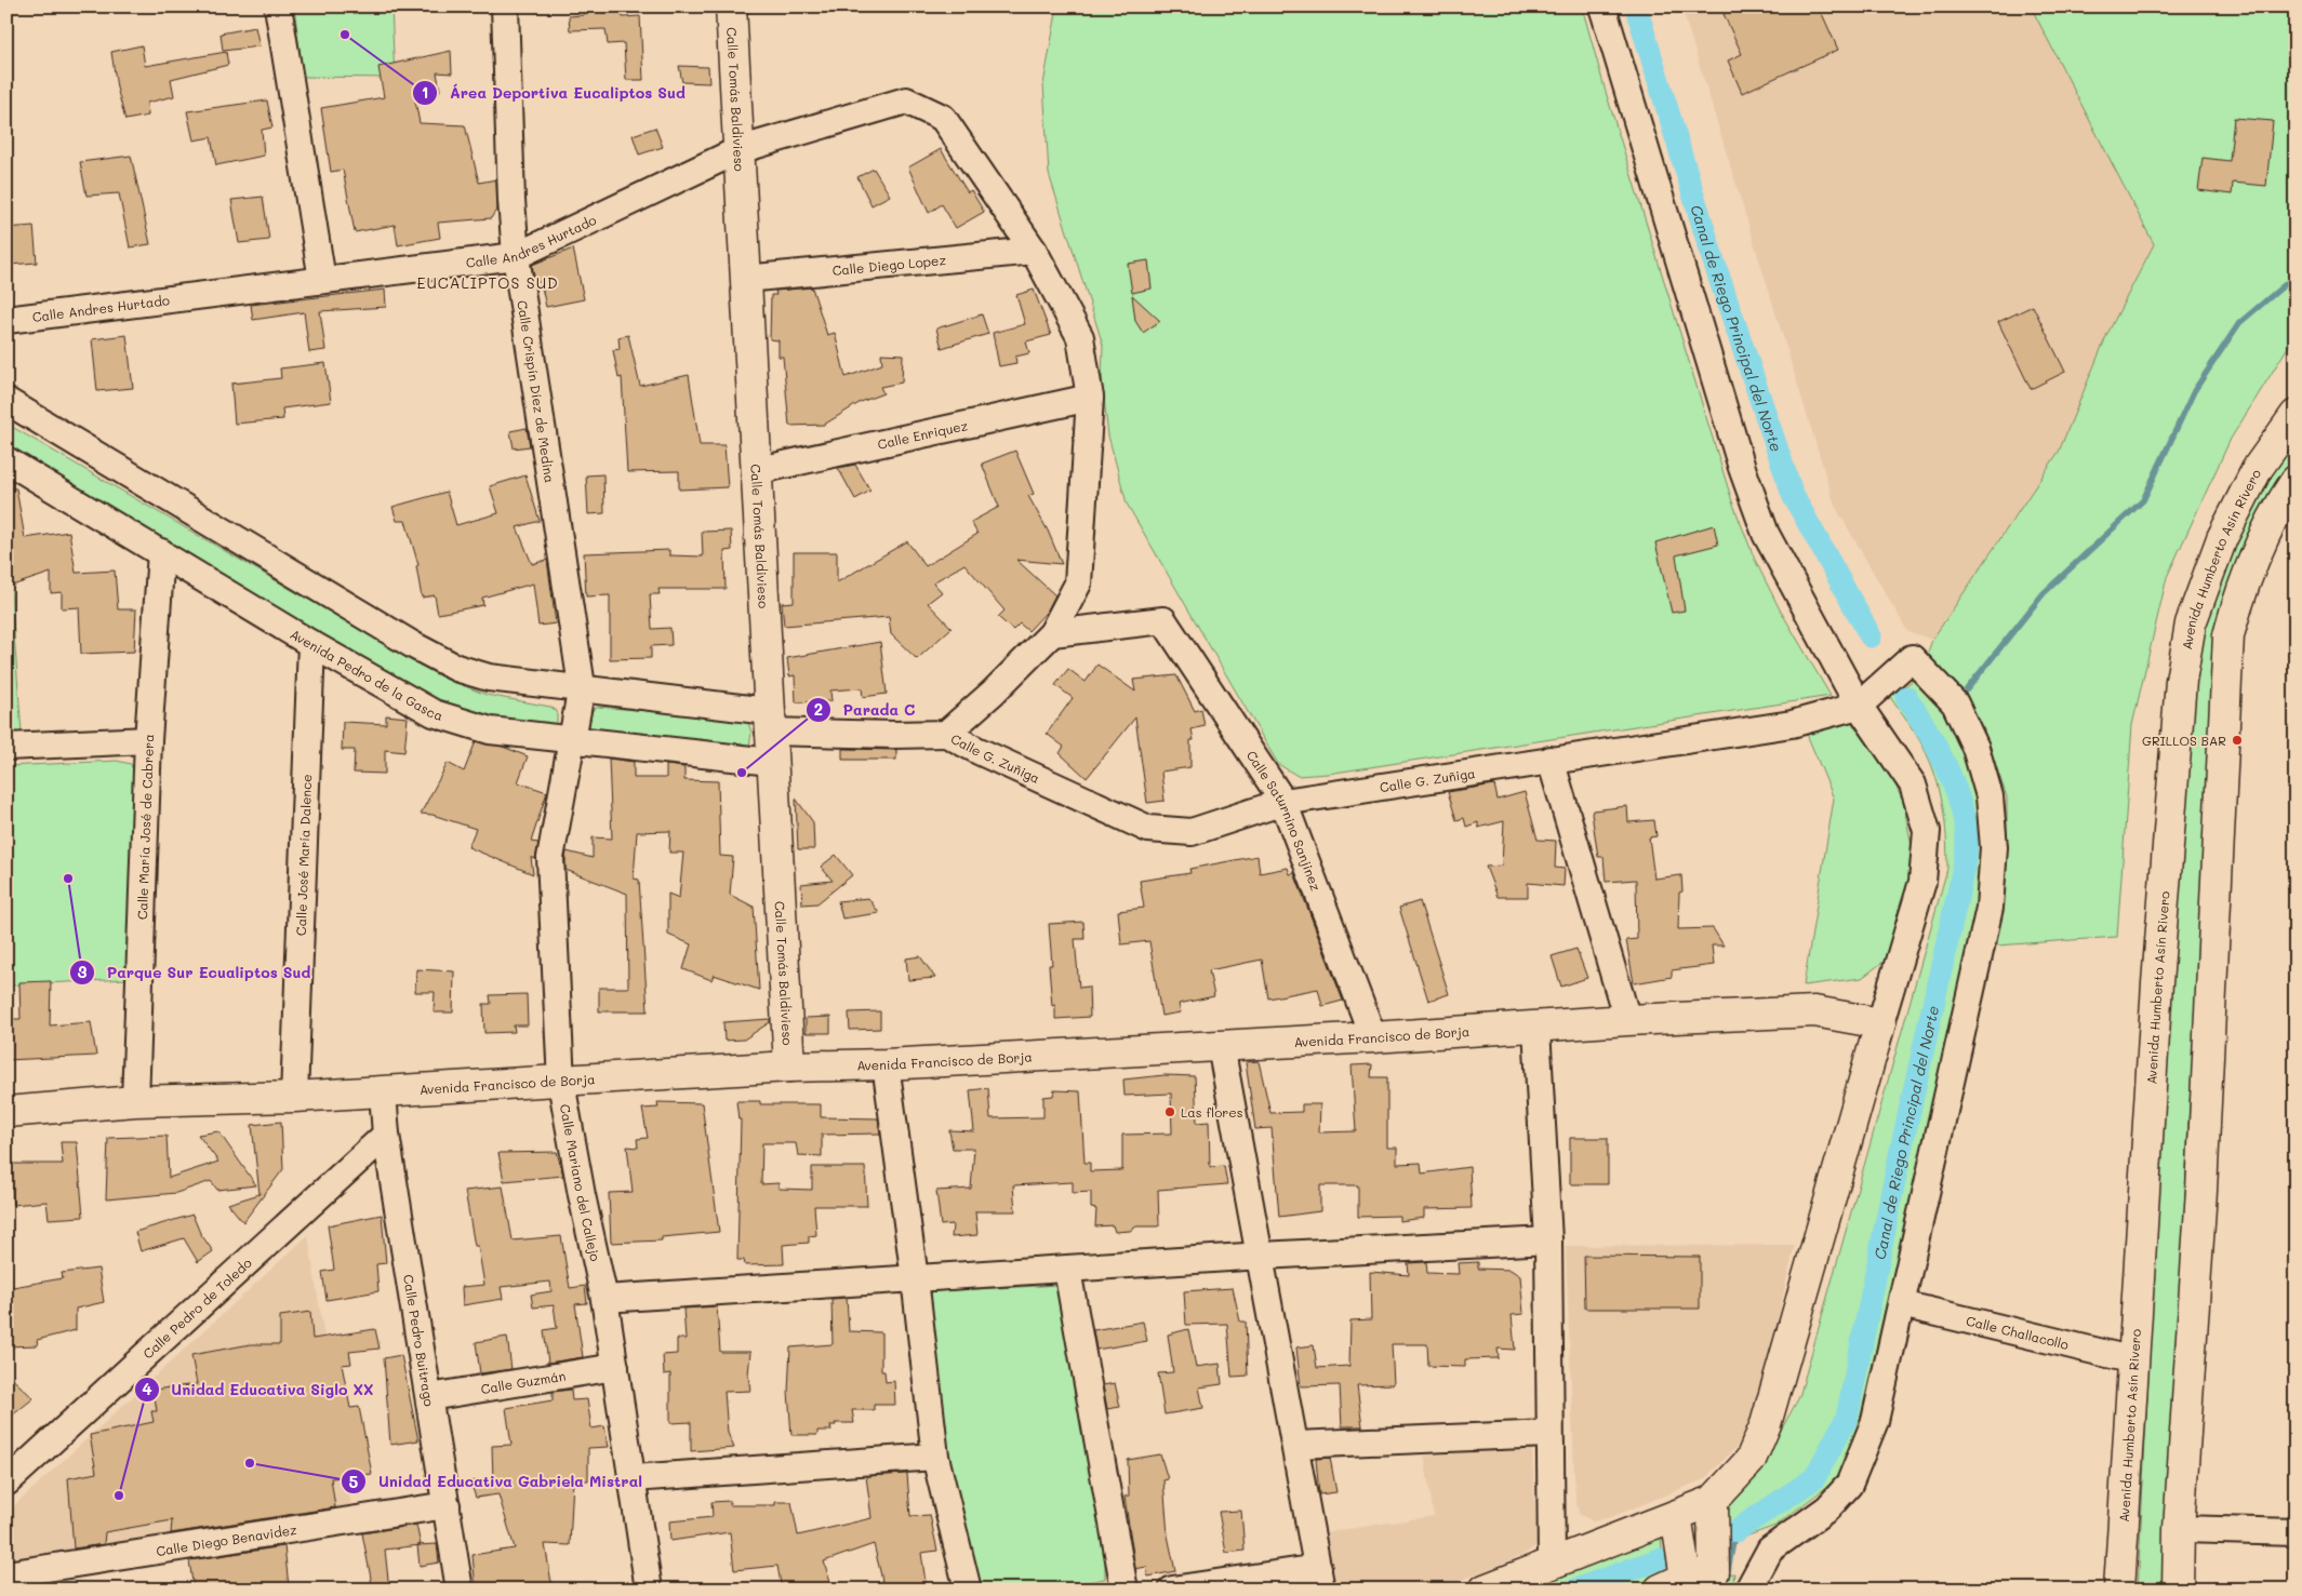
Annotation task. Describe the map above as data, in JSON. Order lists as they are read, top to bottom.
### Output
{
  "streets": {
    "street": [
      "Calle Tomás Baldivieso",
      "Calle Andres Hurtado",
      "Calle Diego Lopez",
      "Calle Crispín Díez de Medina",
      "Calle Enriquez",
      "Avenida Humberto Asín Rivero",
      "Avenida Pedro de la Gasca",
      "Calle G. Zuñiga",
      "Calle Saturnino Sanjinez",
      "Calle María José de Cabrera",
      "Calle José María Dalence",
      "Avenida Francisco de Borja",
      "Calle Mariano del Callejo",
      "Calle Pedro de Toledo",
      "Calle Challacollo",
      "Calle Pedro Buitrago",
      "Calle Guzmán",
      "Calle Diego Benavidez"
    ]
  },
  "crossings": [
    ["Calle Tomás Baldivieso", "Calle Andres Hurtado"],
    ["Calle Tomás Baldivieso", "Calle Diego Lopez"],
    ["Calle Tomás Baldivieso", "Calle Enriquez"],
    ["Calle Tomás Baldivieso", "Avenida Pedro de la Gasca"],
    ["Calle Tomás Baldivieso", "Avenida Francisco de Borja"],
    ["Calle Andres Hurtado", "Calle Diego Lopez"],
    ["Calle Andres Hurtado", "Calle Crispín Díez de Medina"],
    ["Calle Crispín Díez de Medina", "Avenida Pedro de la Gasca"],
    ["Calle Crispín Díez de Medina", "Calle Mariano del Callejo"],
    ["Avenida Humberto Asín Rivero", "Calle Challacollo"],
    ["Avenida Pedro de la Gasca", "Calle María José de Cabrera"],
    ["Avenida Pedro de la Gasca", "Calle José María Dalence"],
    ["Avenida Pedro de la Gasca", "Calle Mariano del Callejo"],
    ["Calle G. Zuñiga", "Calle Saturnino Sanjinez"],
    ["Calle G. Zuñiga", "Calle Challacollo"],
    ["Calle Saturnino Sanjinez", "Avenida Francisco de Borja"],
    ["Calle María José de Cabrera", "Avenida Francisco de Borja"],
    ["Calle José María Dalence", "Avenida Francisco de Borja"],
    ["Avenida Francisco de Borja", "Calle Mariano del Callejo"],
    ["Avenida Francisco de Borja", "Calle Pedro Buitrago"],
    ["Calle Mariano del Callejo", "Calle Guzmán"],
    ["Calle Pedro de Toledo", "Calle Pedro Buitrago"],
    ["Calle Pedro Buitrago", "Calle Guzmán"],
    ["Calle Pedro Buitrago", "Calle Diego Benavidez"]
  ],
  "districts": ["EUCALIPTOS SUD"],
  "water": ["Canal de Riego Principal del Norte"],
  "places": [
    "Área Deportiva Eucaliptos Sud",
    "GRILLOS BAR",
    "Parada C",
    "Parque Sur Ecualiptos Sud",
    "Las flores",
    "Unidad Educativa Gabriela Mistral",
    "Unidad Educativa Siglo XX"
  ]
}
